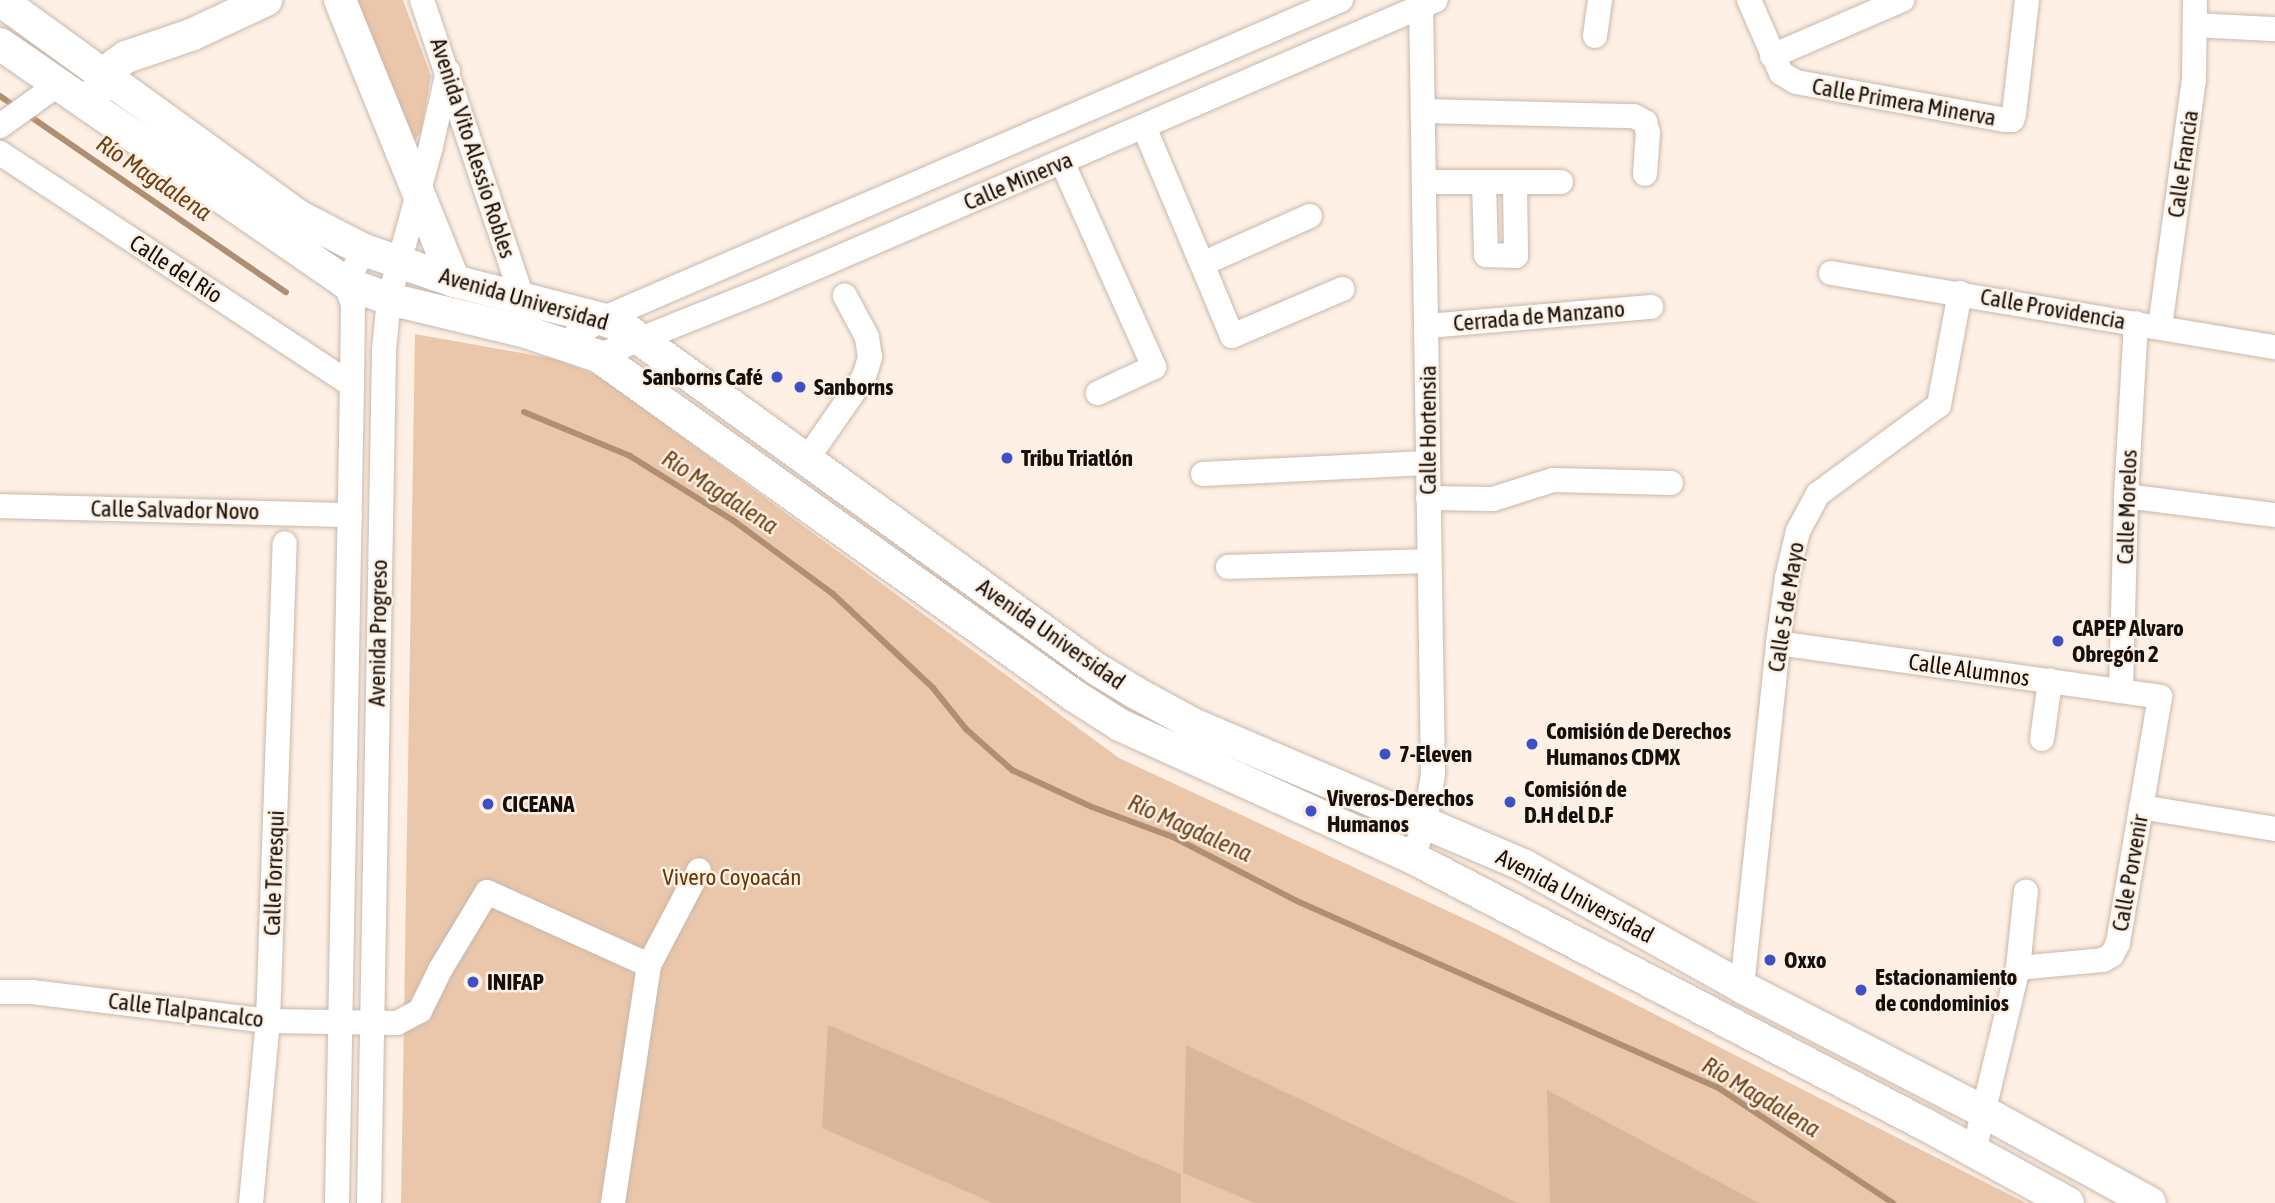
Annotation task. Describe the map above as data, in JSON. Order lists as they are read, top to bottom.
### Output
{
  "streets": {
    "main road": ["Avenida Universidad"],
    "street": [
      "Calle Primera Minerva",
      "Avenida Vito Alessio Robles",
      "Calle Francia",
      "Calle Minerva",
      "Calle del Río",
      "Calle Providencia",
      "Cerrada de Manzano",
      "Calle Hortensia",
      "Calle Morelos",
      "Calle Salvador Novo",
      "Calle 5 de Mayo",
      "Avenida Progreso",
      "Calle Alumnos",
      "Calle Torresqui",
      "Calle Porvenir",
      "Calle Tlalpancalco"
    ]
  },
  "crossings": [
    ["Avenida Vito Alessio Robles", "Avenida Universidad"],
    ["Avenida Vito Alessio Robles", "Avenida Progreso"],
    ["Calle Francia", "Calle Providencia"],
    ["Calle Minerva", "Avenida Universidad"],
    ["Calle Minerva", "Calle Hortensia"],
    ["Calle del Río", "Avenida Progreso"],
    ["Avenida Universidad", "Calle Hortensia"],
    ["Avenida Universidad", "Calle 5 de Mayo"],
    ["Avenida Universidad", "Avenida Progreso"],
    ["Calle Providencia", "Calle Morelos"],
    ["Calle Providencia", "Calle 5 de Mayo"],
    ["Cerrada de Manzano", "Calle Hortensia"],
    ["Calle Morelos", "Calle Alumnos"],
    ["Calle Salvador Novo", "Avenida Progreso"],
    ["Calle 5 de Mayo", "Calle Alumnos"],
    ["Avenida Progreso", "Calle Tlalpancalco"],
    ["Calle Alumnos", "Calle Porvenir"],
    ["Calle Torresqui", "Calle Tlalpancalco"]
  ],
  "water": ["Río Magdalena"],
  "parks": ["Vivero Coyoacán"],
  "places": [
    "Sanborns Café",
    "Sanborns",
    "Tribu Triatlón",
    "CAPEP Alvaro Obregón 2",
    "Comisión de Derechos Humanos CDMX",
    "7-Eleven",
    "Comisión de D.H del D.F",
    "CICEANA",
    "Viveros-Derechos Humanos",
    "Oxxo",
    "INIFAP",
    "Estacionamiento de condominios"
  ]
}
